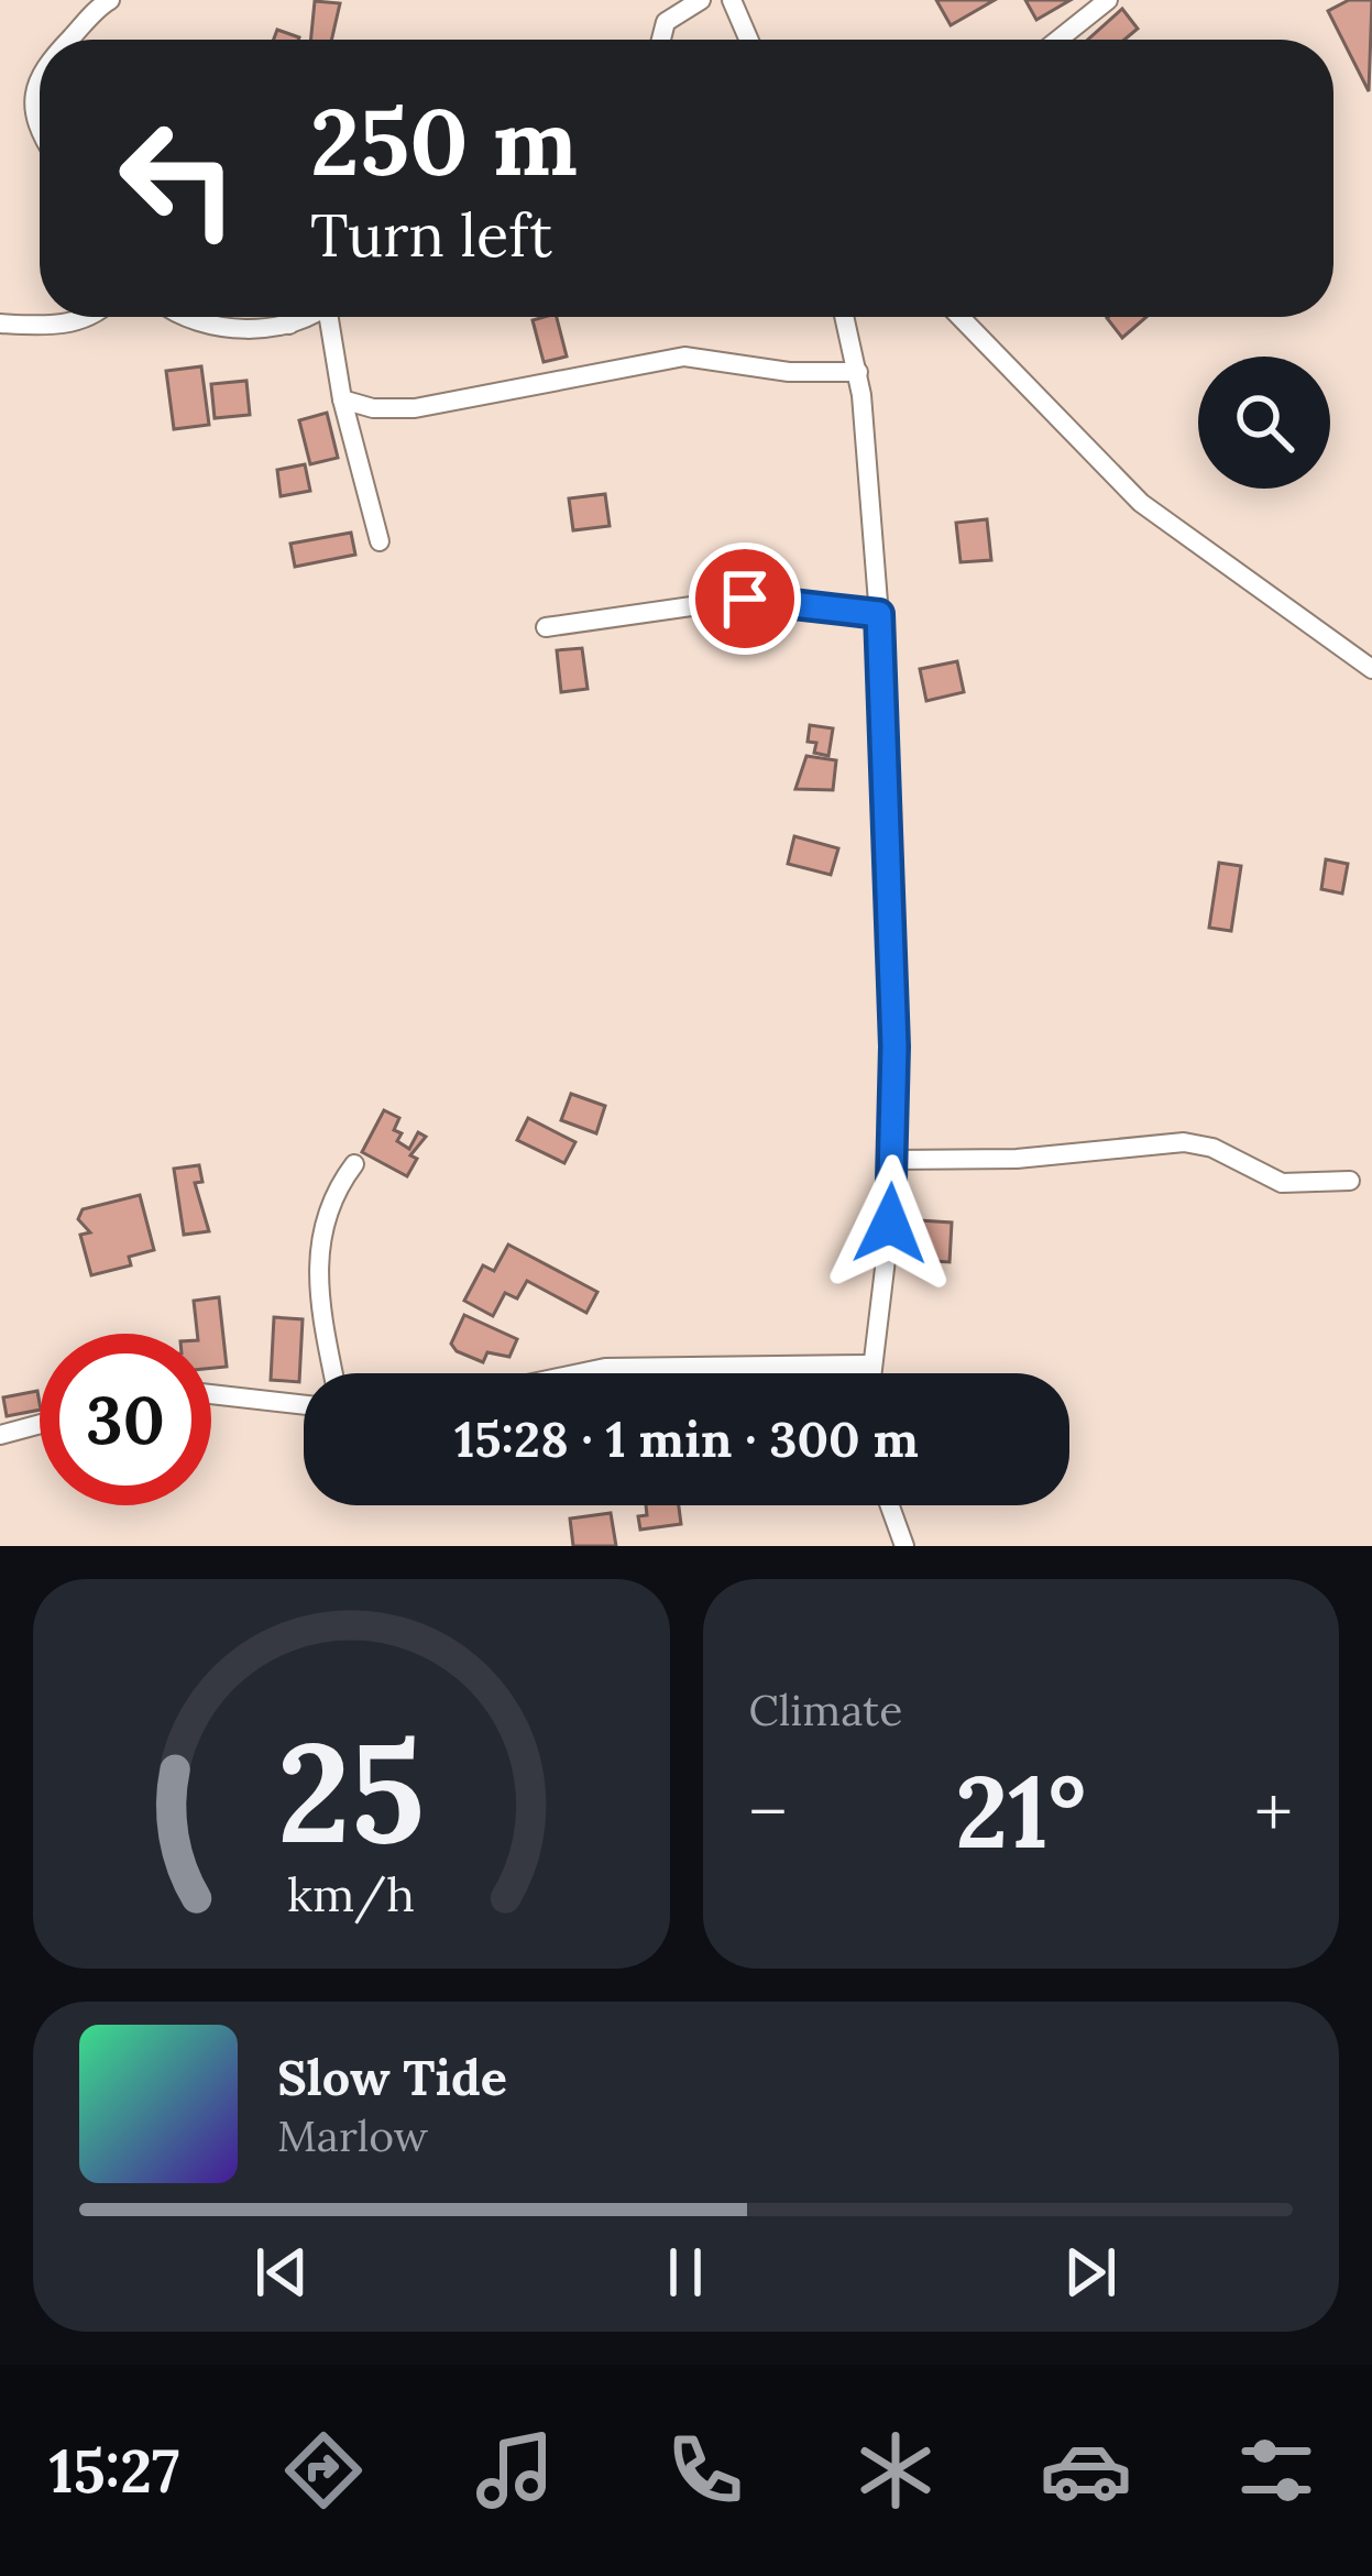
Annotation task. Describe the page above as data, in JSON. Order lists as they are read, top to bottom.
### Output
{
  "page": {
    "turn": ["250 m", "Turn left"],
    "limit": "30",
    "trip": "15:28 · 1 min · 300 m",
    "tile": "Climate",
    "heat": ["−", "21°", "+"],
    "song": ["Slow Tide", "Marlow"],
    "tabs": "15:27",
    "gauge": ["25", "km/h"]
  }
}
